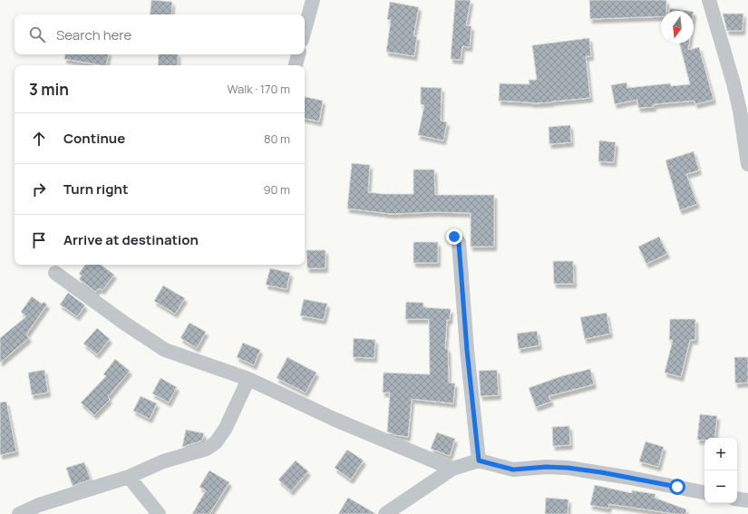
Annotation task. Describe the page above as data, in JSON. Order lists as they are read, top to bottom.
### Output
{
  "north": "bottom",
  "page": {
    "search": "Search here",
    "heading": ["3 min", "Walk · 170 m"],
    "list": [
      ["Continue", "80 m"],
      ["Turn right", "90 m"],
      "Arrive at destination"
    ],
    "map_buttons": ["+", "−"]
  }
}
